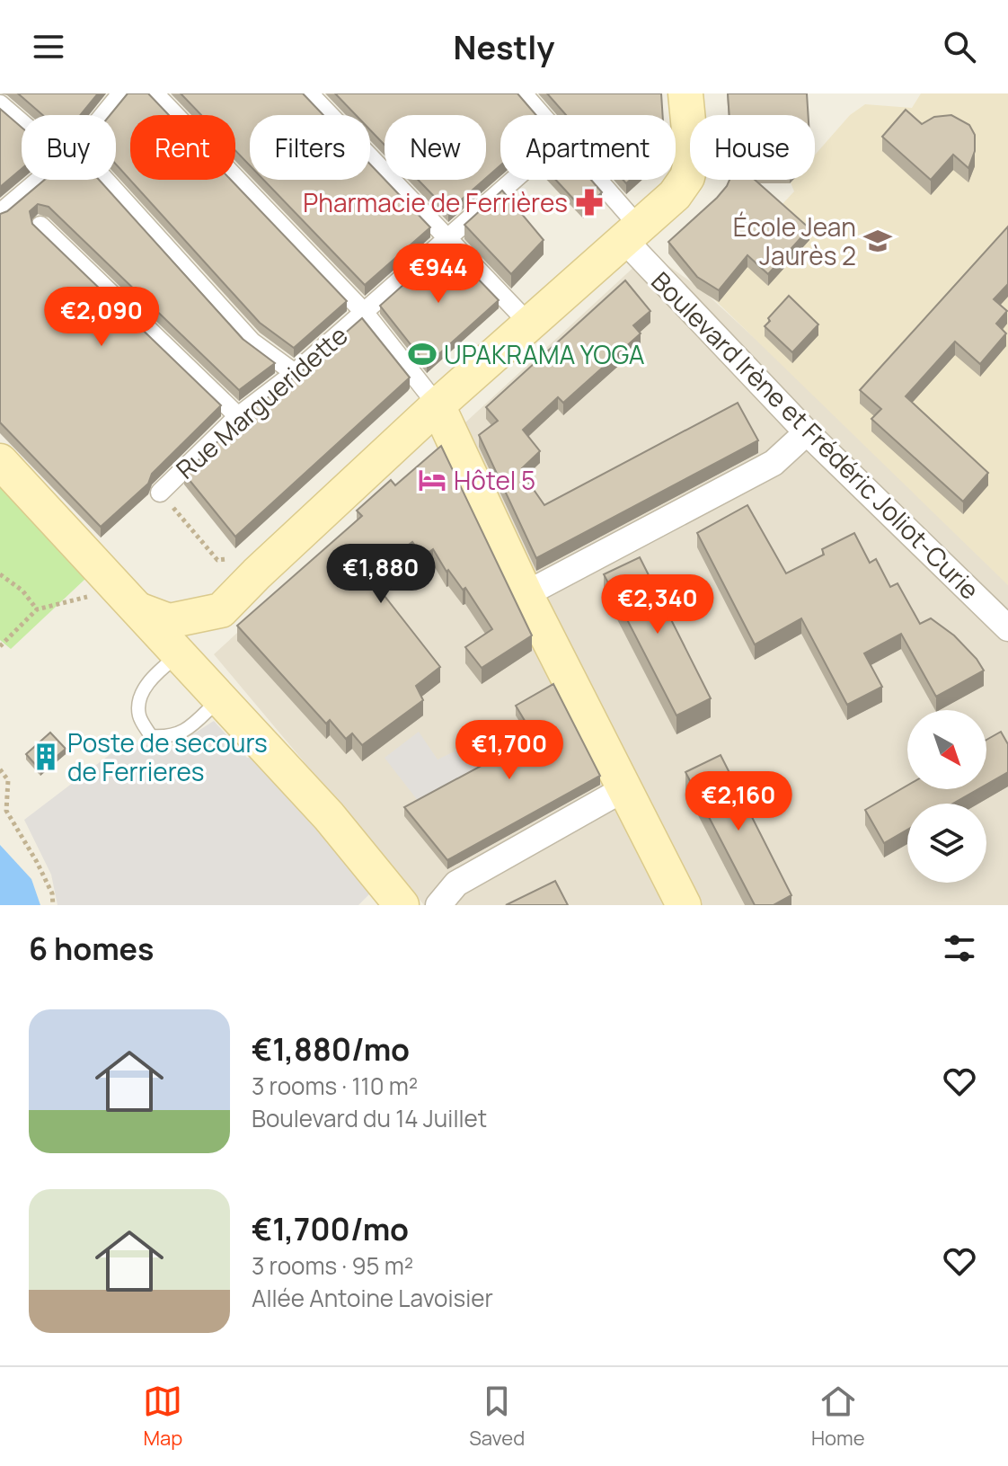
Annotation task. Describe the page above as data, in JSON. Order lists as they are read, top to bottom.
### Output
{
  "streets": {
    "street": ["Rue Margueridette", "Boulevard Irène et Frédéric Joliot-Curie"]
  },
  "places": {
    "pharmacy": ["Pharmacie de Ferrières"],
    "school or university": ["École Jean Jaurès 2"],
    "sports": ["UPAKRAMA YOGA"],
    "hotel": ["Hôtel 5"],
    "building": ["Poste de secours de Ferrieres"]
  },
  "north": "bottom right",
  "page": {
    "header": "Nestly",
    "chip": [
      "Buy",
      "Rent",
      "Filters",
      "New",
      "Apartment",
      "House"
    ],
    "price": [
      "€944",
      "€2,090",
      "€1,880",
      "€2,340",
      "€1,700",
      "€2,160"
    ],
    "heading": "6 homes",
    "list": [
      {
        "name": "€1,880/mo",
        "note": "3 rooms · 110 m² · Boulevard du 14 Juillet"
      },
      {
        "name": "€1,700/mo",
        "note": "3 rooms · 95 m² · Allée Antoine Lavoisier"
      }
    ],
    "tabs": ["Map", "Saved", "Home"]
  }
}
